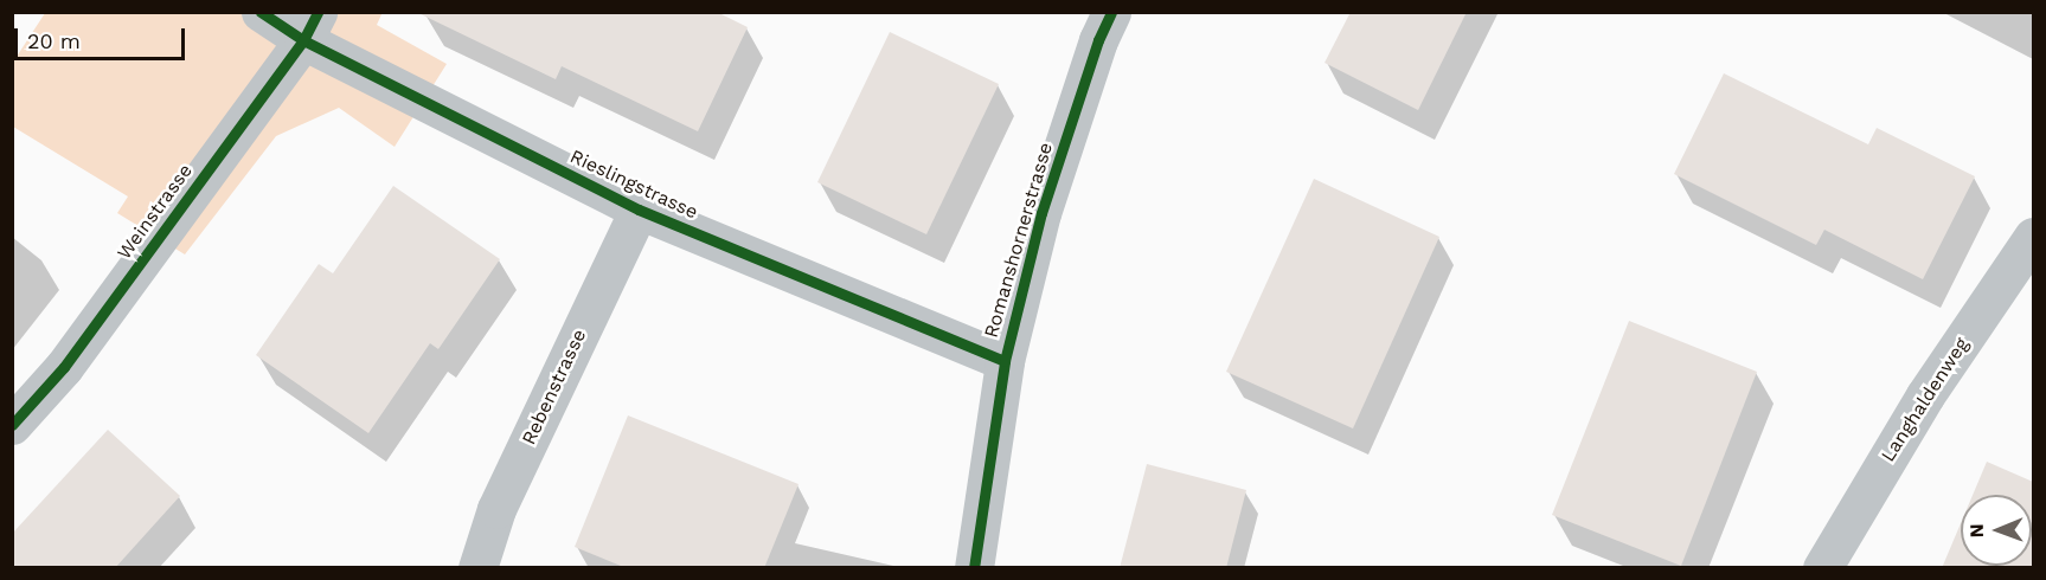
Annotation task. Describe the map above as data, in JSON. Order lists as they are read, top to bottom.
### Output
{
  "streets": {
    "street": [
      "Rieslingstrasse",
      "Weinstrasse",
      "Romanshornerstrasse",
      "Rebenstrasse",
      "Langhaldenweg"
    ]
  },
  "crossings": [
    ["Rieslingstrasse", "Weinstrasse"],
    ["Rieslingstrasse", "Romanshornerstrasse"],
    ["Rieslingstrasse", "Rebenstrasse"]
  ],
  "scale_bar": "20 m",
  "north": "left"
}
